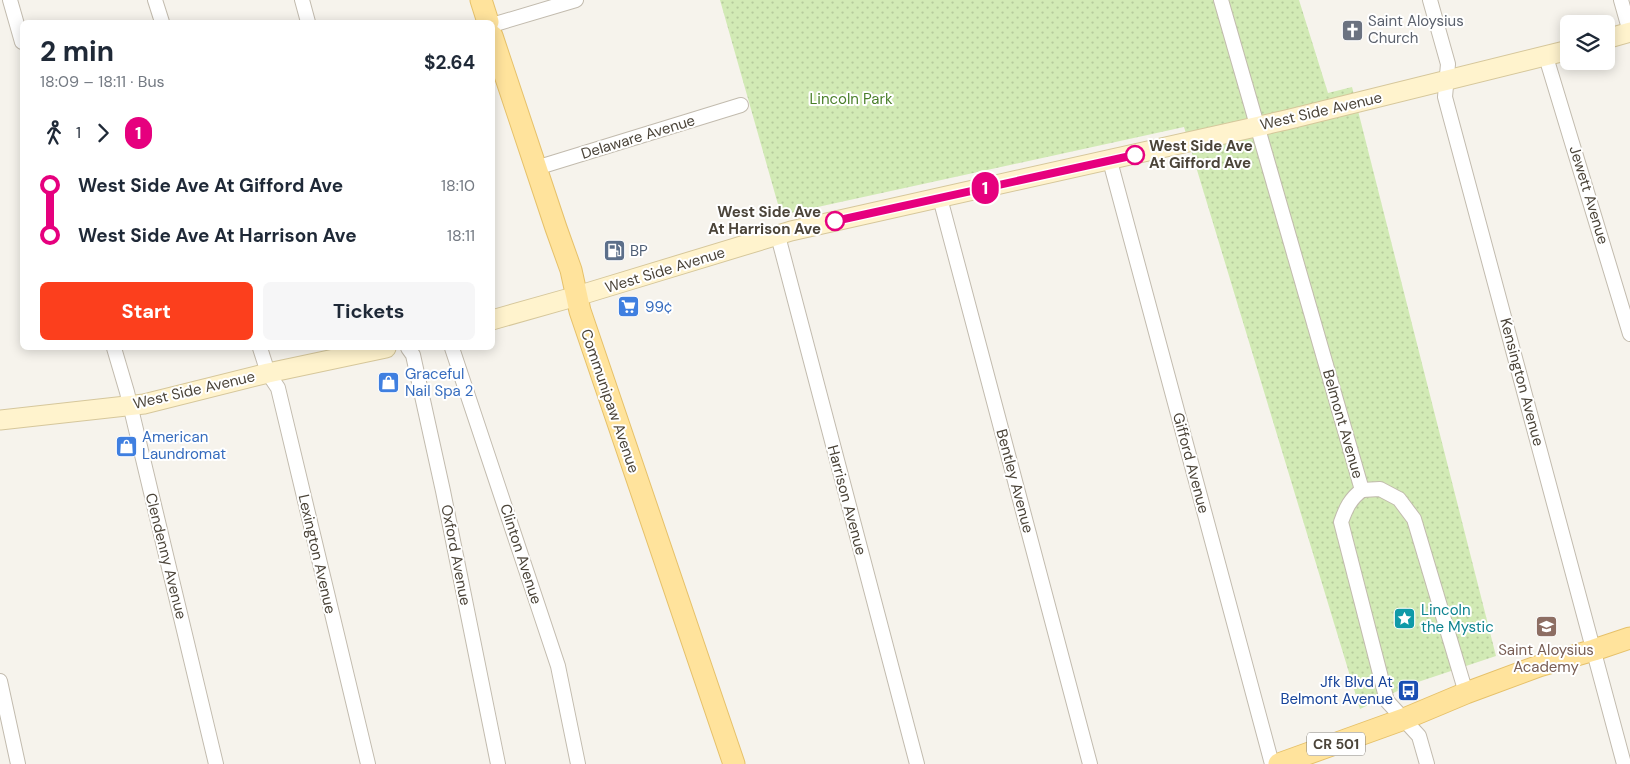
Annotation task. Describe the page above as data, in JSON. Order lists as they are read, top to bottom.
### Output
{
  "streets": {
    "main road": ["West Side Avenue", "Communipaw Avenue", "CR 501"],
    "street": [
      "Delaware Avenue",
      "Jewett Avenue",
      "Kensington Avenue",
      "Belmont Avenue",
      "Gifford Avenue",
      "Bentley Avenue",
      "Harrison Avenue",
      "Lexington Avenue",
      "Clinton Avenue",
      "Oxford Avenue",
      "Clendenny Avenue"
    ]
  },
  "crossings": [
    ["West Side Avenue", "Jewett Avenue"],
    ["West Side Avenue", "Kensington Avenue"],
    ["West Side Avenue", "Communipaw Avenue"],
    ["West Side Avenue", "Belmont Avenue"],
    ["West Side Avenue", "Gifford Avenue"],
    ["West Side Avenue", "Bentley Avenue"],
    ["West Side Avenue", "Harrison Avenue"],
    ["West Side Avenue", "Lexington Avenue"],
    ["West Side Avenue", "Clendenny Avenue"],
    ["Delaware Avenue", "Communipaw Avenue"],
    ["Kensington Avenue", "CR 501"],
    ["Belmont Avenue", "CR 501"]
  ],
  "parks": ["Lincoln Park"],
  "places": {
    "church": ["Saint Aloysius Church"],
    "other": ["West Side Ave At Gifford Ave", "West Side Ave At Harrison Ave"],
    "fuel station": ["BP"],
    "supermarket": ["99¢"],
    "shop": ["Graceful Nail Spa 2", "American Laundromat"],
    "place": ["Lincoln the Mystic"],
    "school or university": ["Saint Aloysius Academy"],
    "bus stop": ["Jfk Blvd At Belmont Avenue"]
  },
  "lines": ["bus line 1"],
  "page": {
    "on_map": "1",
    "heading": ["2 min", "18:09 – 18:11 · Bus", "$2.64"],
    "legs": ["1", "1"],
    "list": [
      {
        "name": "West Side Ave At Gifford Ave",
        "value": "18:10"
      },
      {
        "name": "West Side Ave At Harrison Ave",
        "value": "18:11"
      }
    ],
    "buttons": ["Start", "Tickets"]
  }
}
